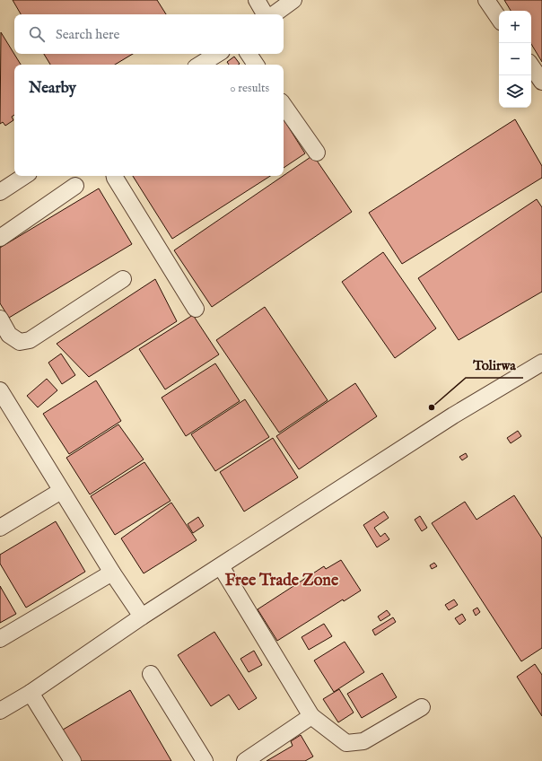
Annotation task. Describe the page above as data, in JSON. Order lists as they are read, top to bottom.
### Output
{
  "districts": ["Free Trade Zone"],
  "places": ["Tolirwa"],
  "page": {
    "map_buttons": ["+", "−"],
    "search": "Search here",
    "heading": ["Nearby", "0 results"]
  }
}
